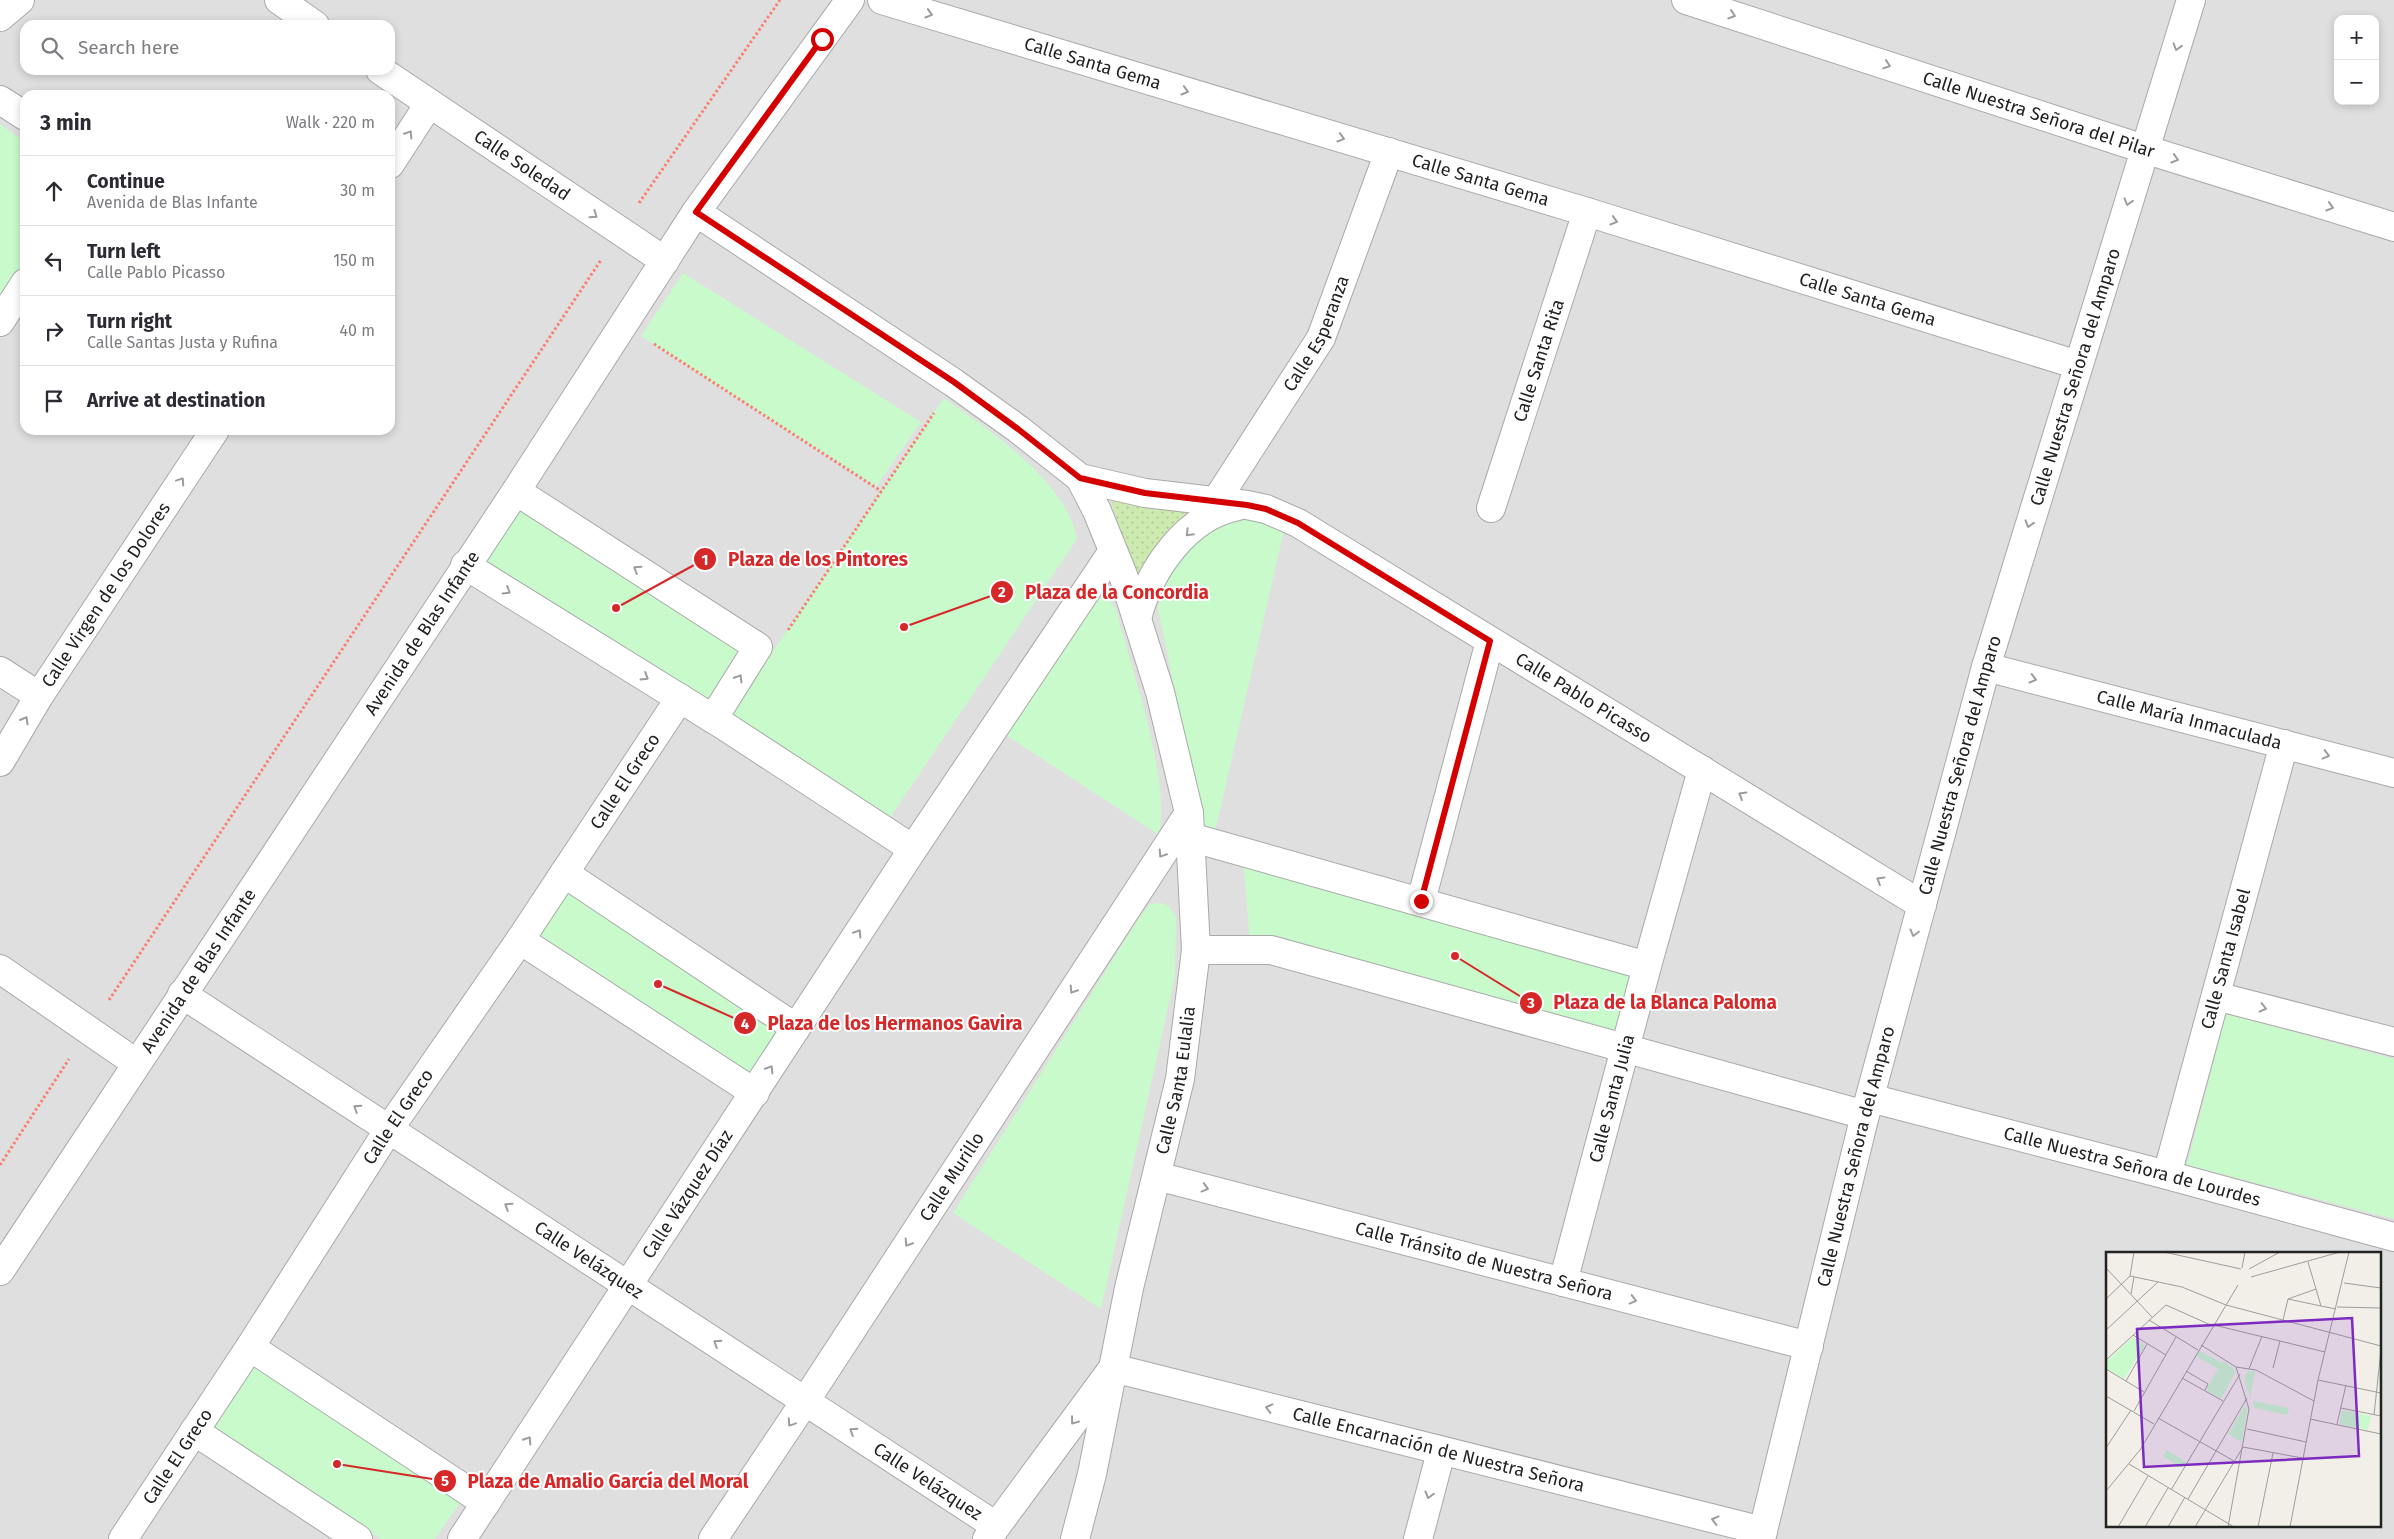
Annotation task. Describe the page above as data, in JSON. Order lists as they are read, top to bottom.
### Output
{
  "streets": {
    "street": [
      "Calle Santa Gema",
      "Calle Nuestra Señora del Pilar",
      "Calle Soledad",
      "Calle Esperanza",
      "Calle Santa Rita",
      "Calle Nuestra Señora del Amparo",
      "Calle Virgen de los Dolores",
      "Avenida de Blas Infante",
      "Calle Pablo Picasso",
      "Calle María Inmaculada",
      "Calle El Greco",
      "Calle Santa Isabel",
      "Calle Santa Eulalia",
      "Calle Santa Julia",
      "Calle Nuestra Señora de Lourdes",
      "Calle Murillo",
      "Calle Vázquez Díaz",
      "Calle Velázquez",
      "Calle Tránsito de Nuestra Señora",
      "Calle Encarnación de Nuestra Señora"
    ]
  },
  "crossings": [
    ["Calle Santa Gema", "Calle Esperanza"],
    ["Calle Santa Gema", "Calle Santa Rita"],
    ["Calle Santa Gema", "Calle Nuestra Señora del Amparo"],
    ["Calle Nuestra Señora del Pilar", "Calle Nuestra Señora del Amparo"],
    ["Calle Soledad", "Avenida de Blas Infante"],
    ["Calle Esperanza", "Calle Pablo Picasso"],
    ["Calle Nuestra Señora del Amparo", "Calle Pablo Picasso"],
    ["Calle Nuestra Señora del Amparo", "Calle María Inmaculada"],
    ["Calle Nuestra Señora del Amparo", "Calle Nuestra Señora de Lourdes"],
    ["Calle Nuestra Señora del Amparo", "Calle Tránsito de Nuestra Señora"],
    ["Calle Nuestra Señora del Amparo", "Calle Encarnación de Nuestra Señora"],
    ["Avenida de Blas Infante", "Calle Pablo Picasso"],
    ["Avenida de Blas Infante", "Calle Velázquez"],
    ["Calle Pablo Picasso", "Calle Santa Eulalia"],
    ["Calle Pablo Picasso", "Calle Santa Julia"],
    ["Calle María Inmaculada", "Calle Santa Isabel"],
    ["Calle El Greco", "Calle Velázquez"],
    ["Calle Santa Isabel", "Calle Nuestra Señora de Lourdes"],
    ["Calle Santa Eulalia", "Calle Nuestra Señora de Lourdes"],
    ["Calle Santa Eulalia", "Calle Murillo"],
    ["Calle Santa Eulalia", "Calle Vázquez Díaz"],
    ["Calle Santa Eulalia", "Calle Tránsito de Nuestra Señora"],
    ["Calle Santa Eulalia", "Calle Encarnación de Nuestra Señora"],
    ["Calle Santa Julia", "Calle Nuestra Señora de Lourdes"],
    ["Calle Santa Julia", "Calle Tránsito de Nuestra Señora"],
    ["Calle Murillo", "Calle Velázquez"],
    ["Calle Vázquez Díaz", "Calle Velázquez"]
  ],
  "one_way": [
    "Calle Santa Gema",
    "Calle Nuestra Señora del Pilar",
    "Calle Soledad",
    "Calle Nuestra Señora del Amparo",
    "Calle Virgen de los Dolores",
    "Calle María Inmaculada",
    "Calle Murillo",
    "Calle Vázquez Díaz",
    "Calle Velázquez",
    "Calle Tránsito de Nuestra Señora",
    "Calle Encarnación de Nuestra Señora"
  ],
  "places": [
    "Plaza de los Pintores",
    "Plaza de la Concordia",
    "Plaza de la Blanca Paloma",
    "Plaza de los Hermanos Gavira",
    "Plaza de Amalio García del Moral"
  ],
  "page": {
    "map_buttons": ["+", "−"],
    "search": "Search here",
    "heading": ["3 min", "Walk · 220 m"],
    "list": [
      ["Continue", "Avenida de Blas Infante", "30 m"],
      ["Turn left", "Calle Pablo Picasso", "150 m"],
      ["Turn right", "Calle Santas Justa y Rufina", "40 m"],
      "Arrive at destination"
    ]
  }
}
